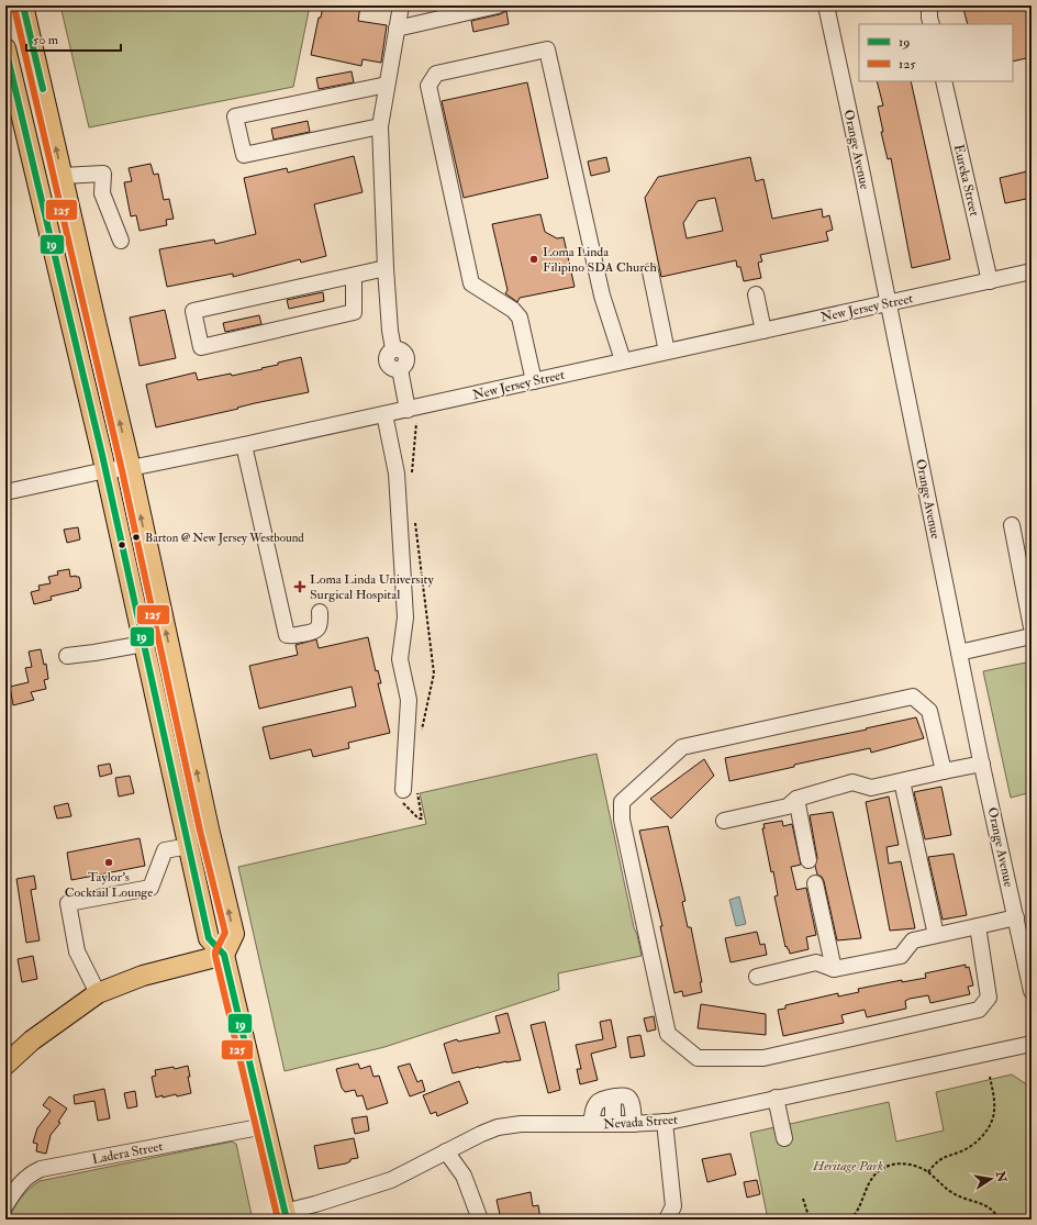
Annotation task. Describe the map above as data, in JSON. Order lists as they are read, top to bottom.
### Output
{
  "streets": {
    "street": [
      "Orange Avenue",
      "Eureka Street",
      "New Jersey Street",
      "Nevada Street",
      "Ladera Street"
    ]
  },
  "crossings": [
    ["Orange Avenue", "New Jersey Street"],
    ["Eureka Street", "New Jersey Street"]
  ],
  "parks": ["Heritage Park"],
  "places": {
    "other": ["Loma Linda Filipino SDA Church", "Barton @ New Jersey Westbound", "Taylor's Cocktail Lounge"],
    "health": ["Loma Linda University Surgical Hospital"]
  },
  "lines": ["transit line 19", "transit line 125"],
  "legend": ["19", "125"],
  "scale_bar": "50 m",
  "north": "right"
}
